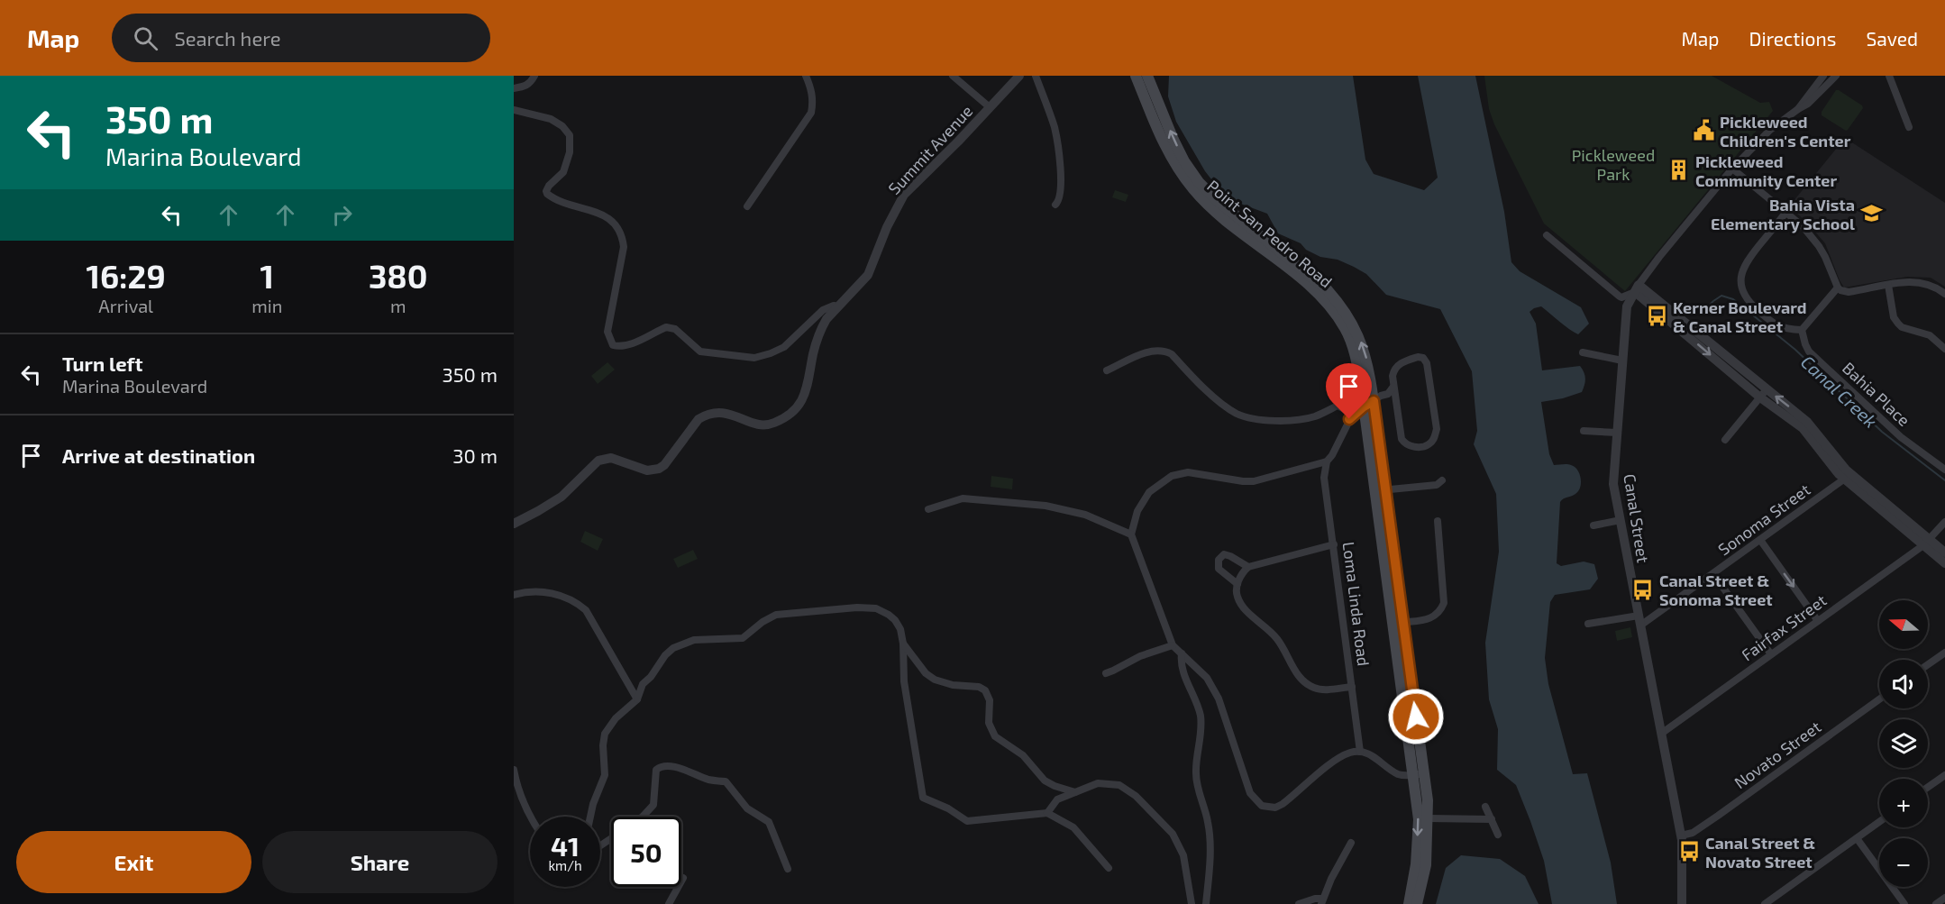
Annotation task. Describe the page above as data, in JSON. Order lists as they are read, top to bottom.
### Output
{
  "streets": {
    "main road": ["Point San Pedro Road"],
    "street": [
      "Summit Avenue",
      "Bahia Place",
      "Canal Street",
      "Sonoma Street",
      "Loma Linda Road",
      "Fairfax Street",
      "Novato Street"
    ]
  },
  "crossings": [
    ["Canal Street", "Sonoma Street"],
    ["Canal Street", "Fairfax Street"],
    ["Canal Street", "Novato Street"]
  ],
  "water": ["Canal Creek"],
  "parks": ["Pickleweed Park"],
  "places": {
    "public building": ["Pickleweed Children's Center"],
    "building": ["Pickleweed Community Center"],
    "school or university": ["Bahia Vista Elementary School"],
    "bus stop": ["Kerner Boulevard & Canal Street", "Canal Street & Sonoma Street", "Canal Street & Novato Street"]
  },
  "north": "left",
  "page": {
    "header": "Map",
    "search": "Search here",
    "nav": ["Map", "Directions", "Saved"],
    "turn": ["350 m", "Marina Boulevard"],
    "eta": [
      "16:29",
      "Arrival",
      "1",
      "min",
      "380",
      "m"
    ],
    "list": [
      {
        "name": "Turn left",
        "note": "Marina Boulevard",
        "value": "350 m"
      },
      {
        "name": "Arrive at destination",
        "value": "30 m"
      }
    ],
    "map_buttons": ["+", "−"],
    "speed": "41 km/h",
    "limit": "50",
    "buttons": ["Exit", "Share"]
  }
}
